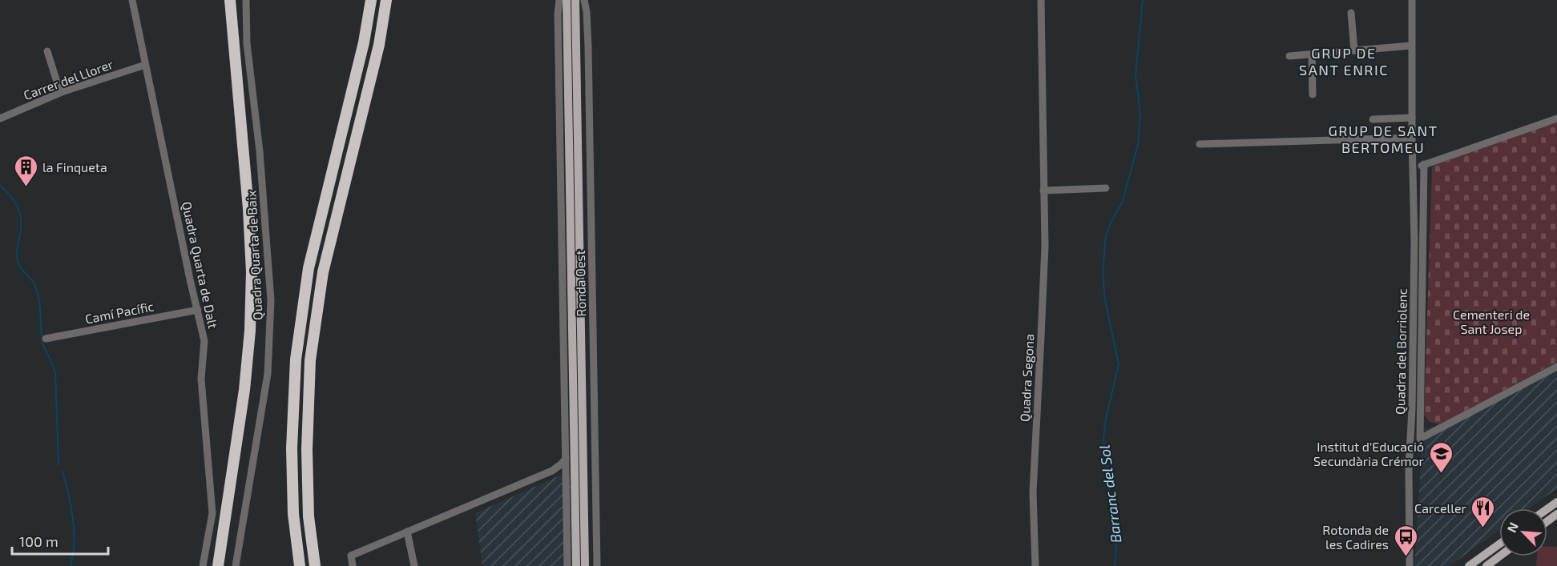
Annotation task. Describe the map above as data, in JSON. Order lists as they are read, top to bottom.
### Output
{
  "streets": {
    "main road": ["Ronda Oest"],
    "street": [
      "Carrer del Llorer",
      "Quadra Quarta de Baix",
      "Quadra Quarta de Dalt",
      "Camí Pacífic",
      "Quadra del Borriolenc",
      "Quadra Segona"
    ]
  },
  "crossings": [
    ["Carrer del Llorer", "Quadra Quarta de Dalt"],
    ["Quadra Quarta de Dalt", "Camí Pacífic"]
  ],
  "districts": ["GRUP DE SANT ENRIC", "GRUP DE SANT BERTOMEU"],
  "water": ["Barranc del Sol"],
  "parks": ["Cementeri de Sant Josep"],
  "places": {
    "building": ["la Finqueta"],
    "school or university": ["Institut d'Educació Secundària Crémor"],
    "restaurant": ["Carceller"],
    "bus stop": ["Rotonda de les Cadires"]
  },
  "scale_bar": "100 m",
  "north": "top left"
}
